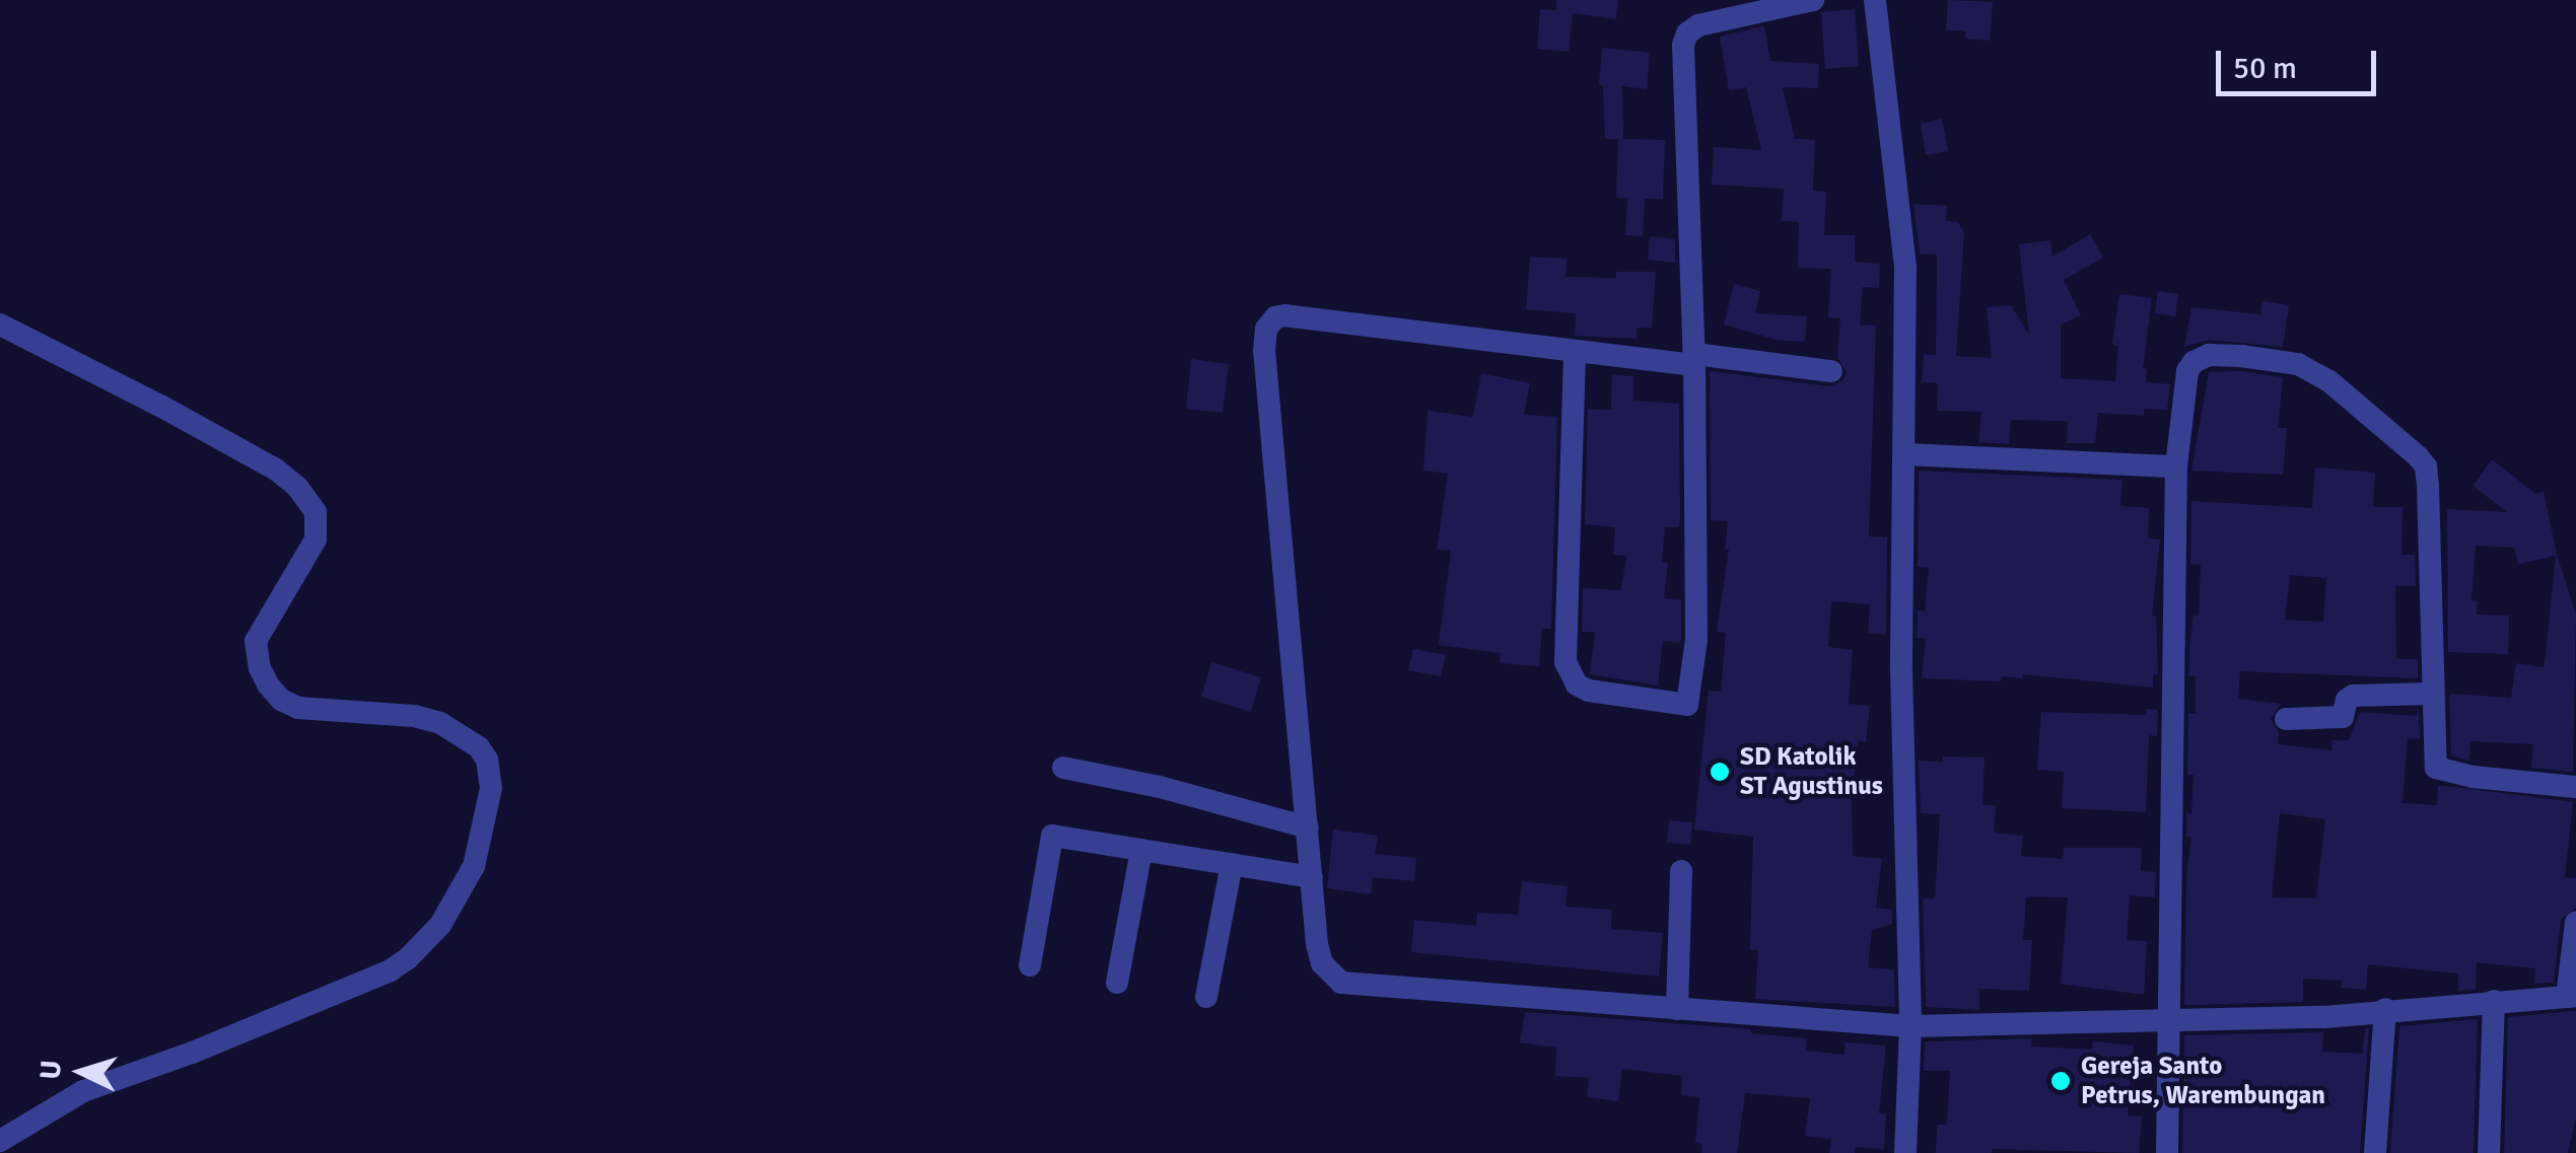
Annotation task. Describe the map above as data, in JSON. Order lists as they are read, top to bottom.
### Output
{
  "places": ["SD Katolik ST Agustinus", "Gereja Santo Petrus, Warembungan"],
  "scale_bar": "50 m",
  "north": "left"
}
